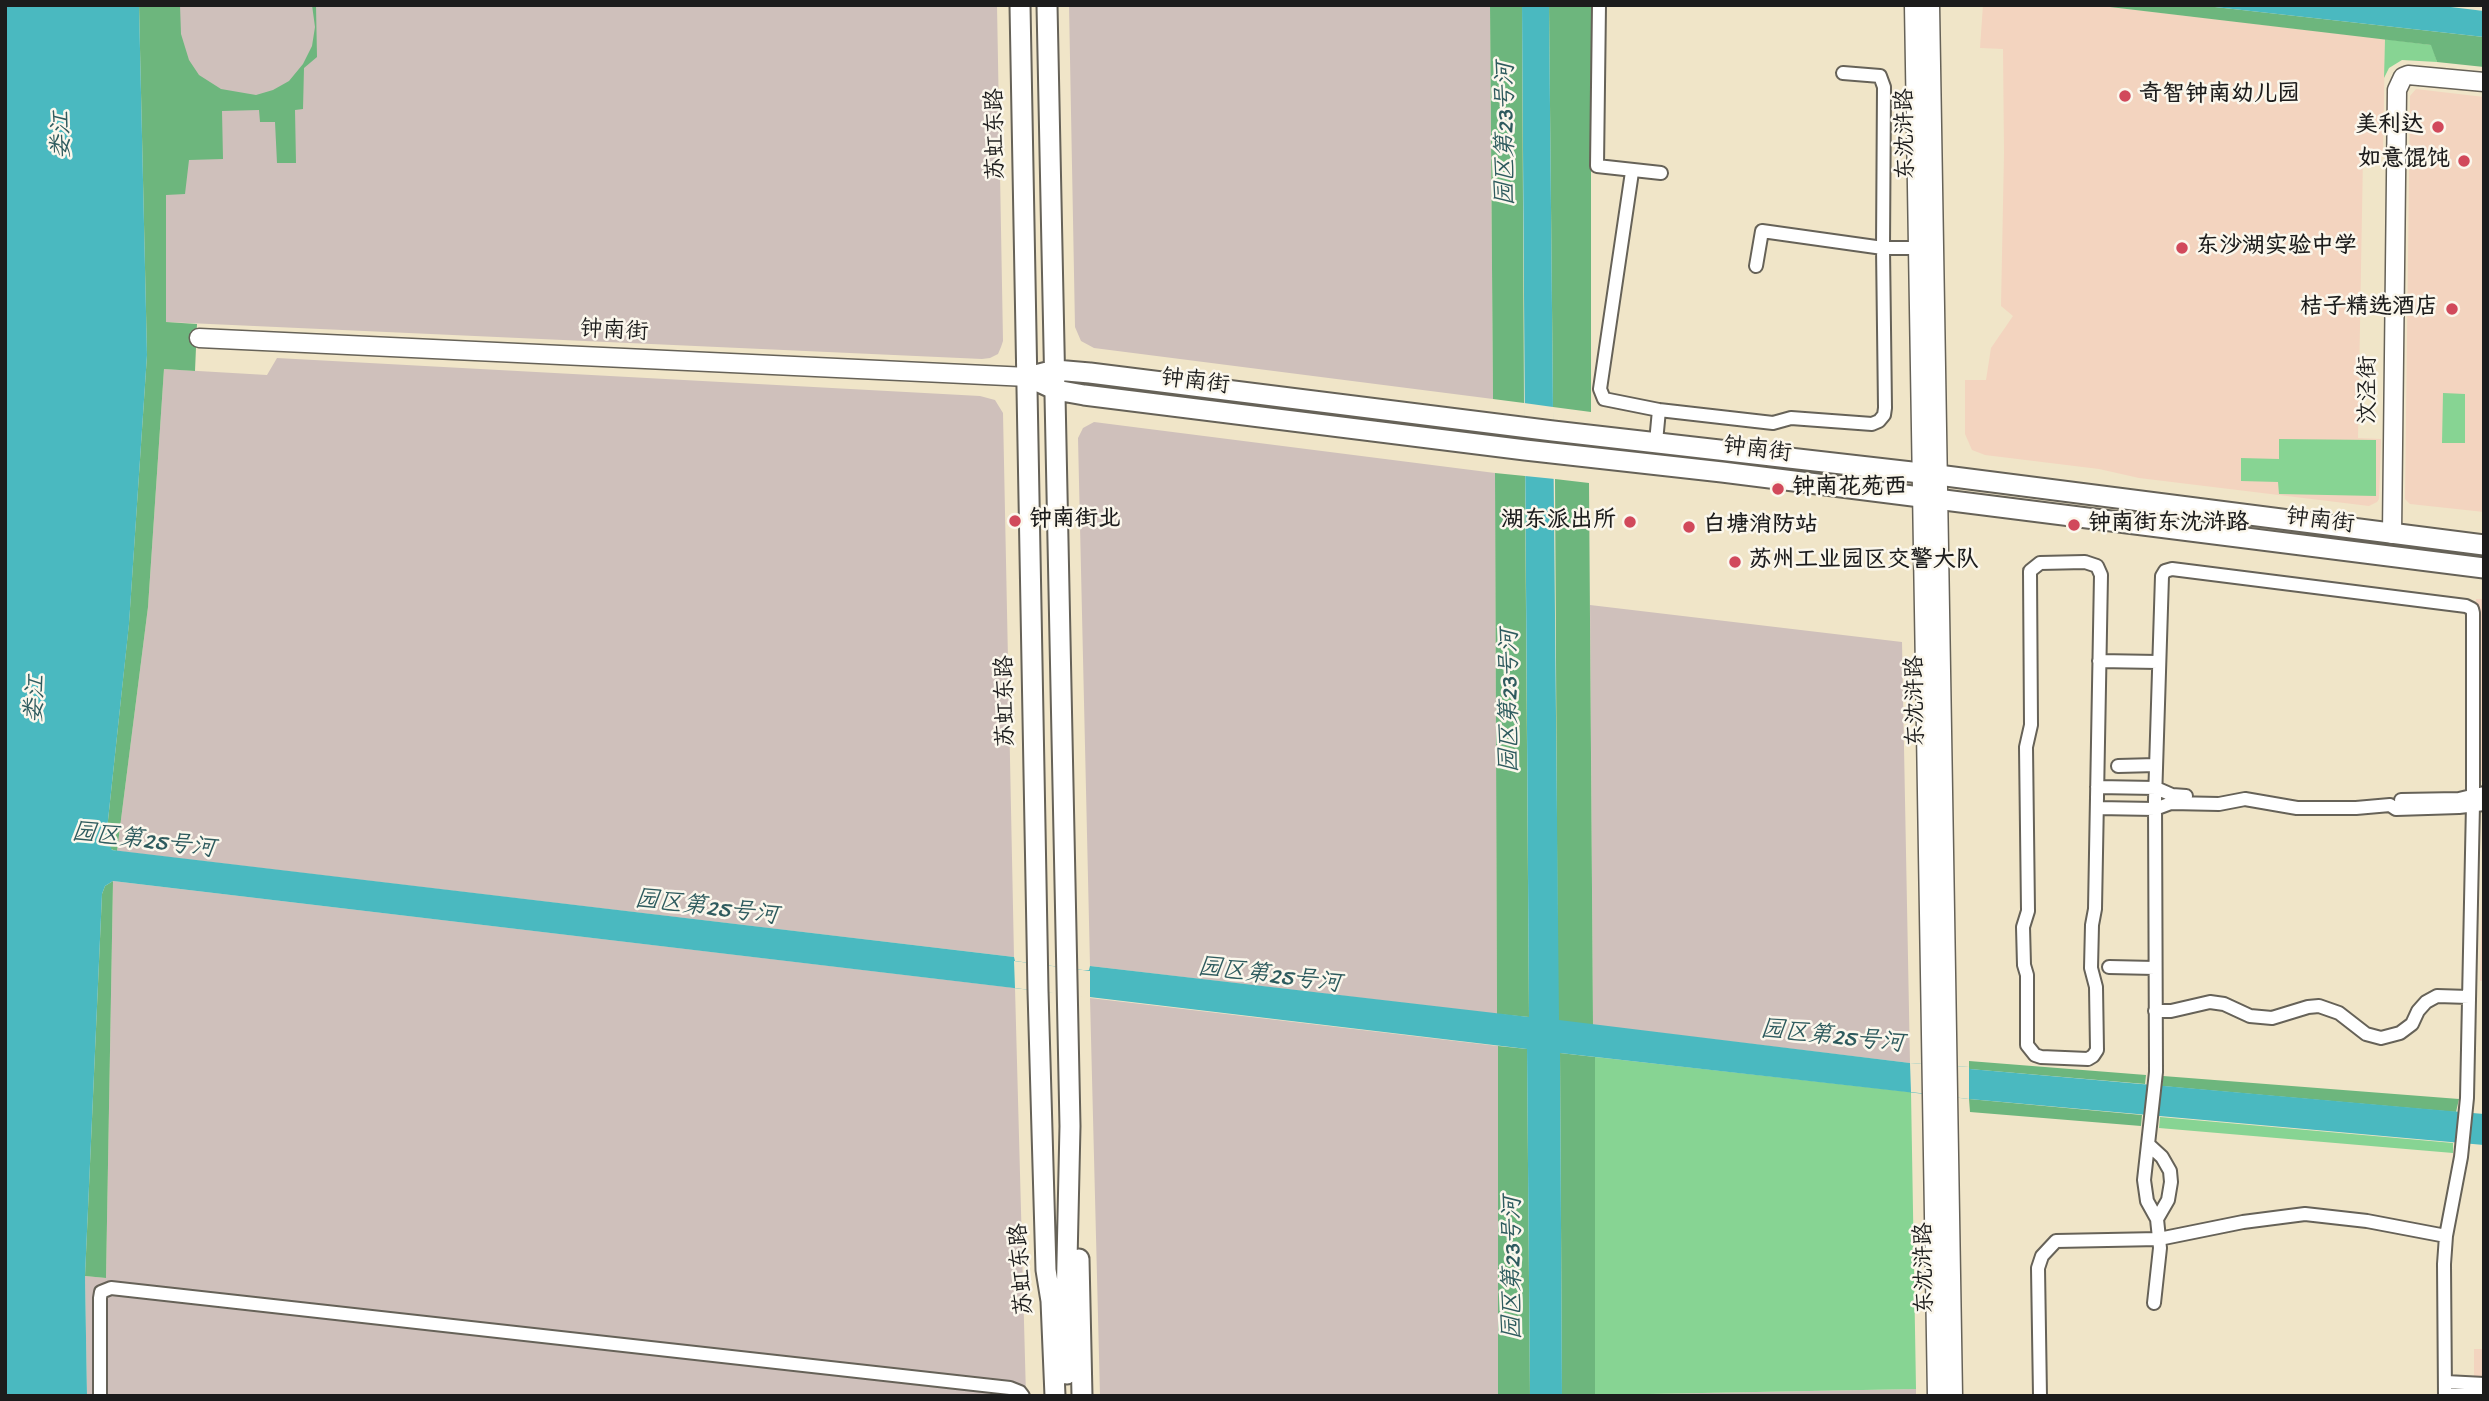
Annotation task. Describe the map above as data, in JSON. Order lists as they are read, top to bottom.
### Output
{
  "streets": {
    "main road": [
      "苏虹东路",
      "东沈浒路",
      "钟南街",
      "汶泾街"
    ]
  },
  "crossings": [
    ["苏虹东路", "钟南街"],
    ["东沈浒路", "钟南街"],
    ["钟南街", "汶泾街"]
  ],
  "water": ["园区第23号河", "娄江", "园区第25号河"],
  "places": [
    "奇智钟南幼儿园",
    "美利达",
    "如意馄饨",
    "东沙湖实验中学",
    "桔子精选酒店",
    "钟南花苑西",
    "钟南街北",
    "湖东派出所",
    "钟南街东沈浒路",
    "白塘消防站",
    "苏州工业园区交警大队"
  ]
}
